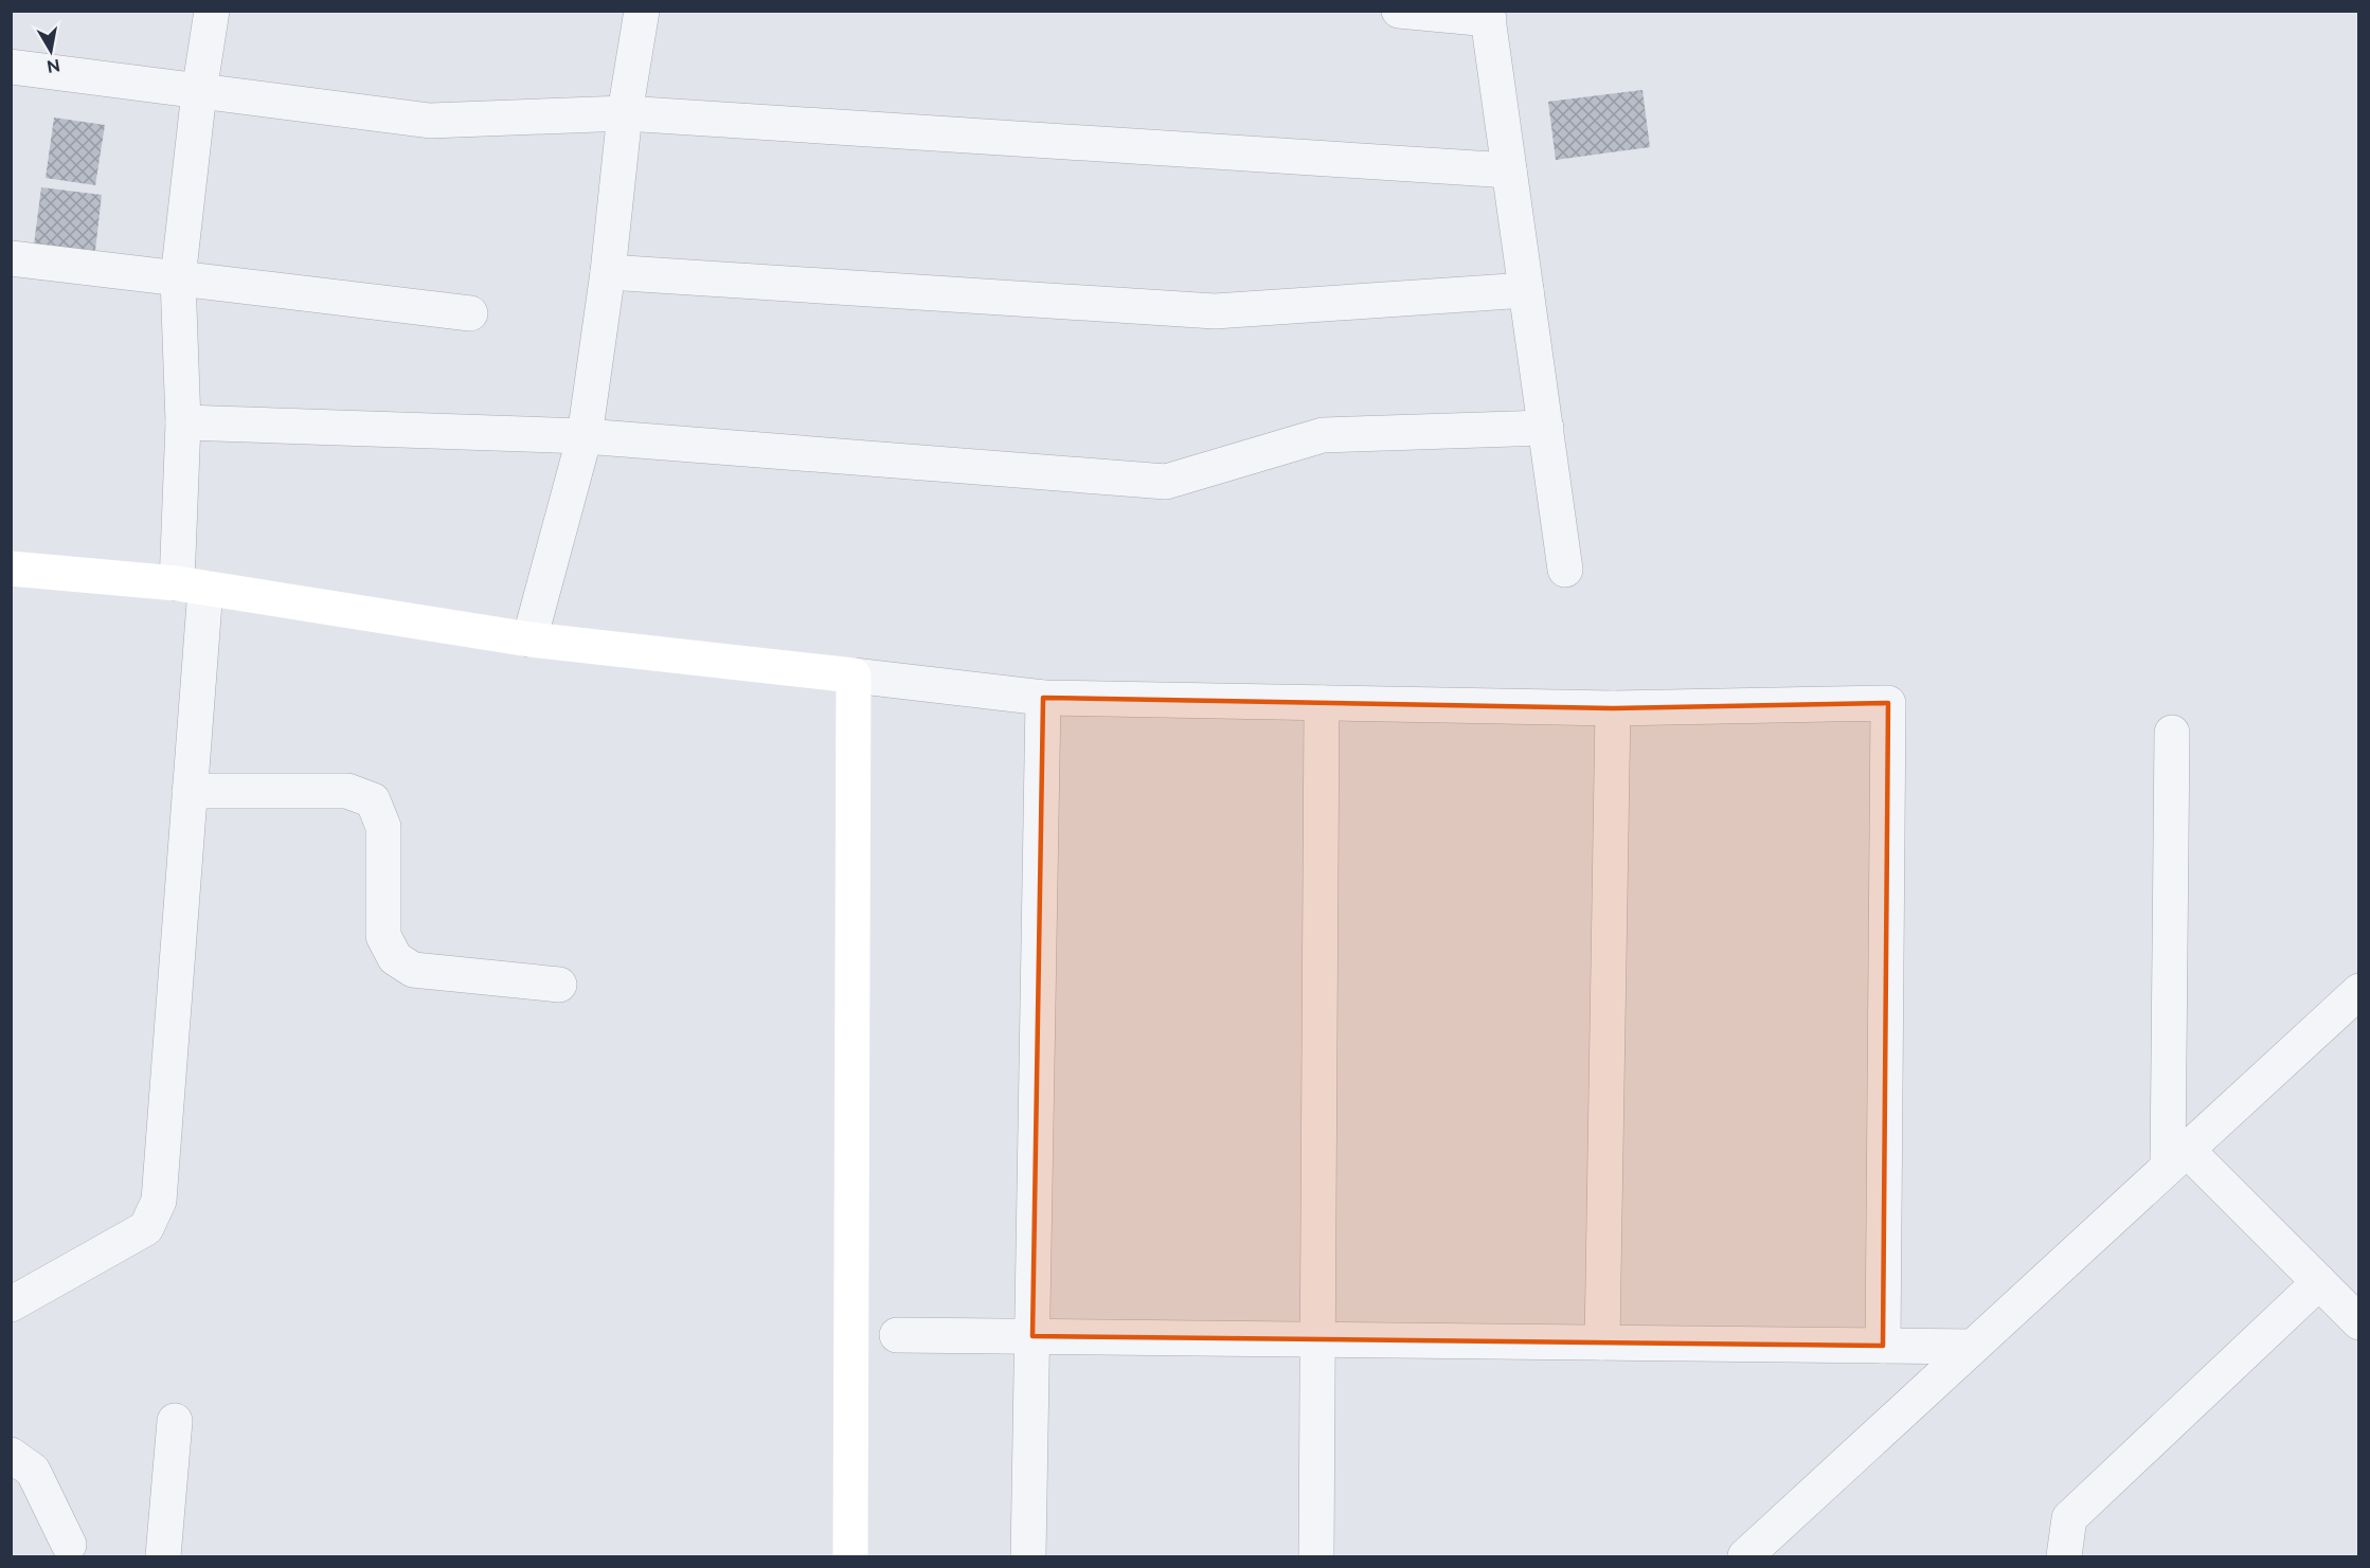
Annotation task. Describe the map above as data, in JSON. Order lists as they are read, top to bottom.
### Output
{
  "north": "bottom"
}
